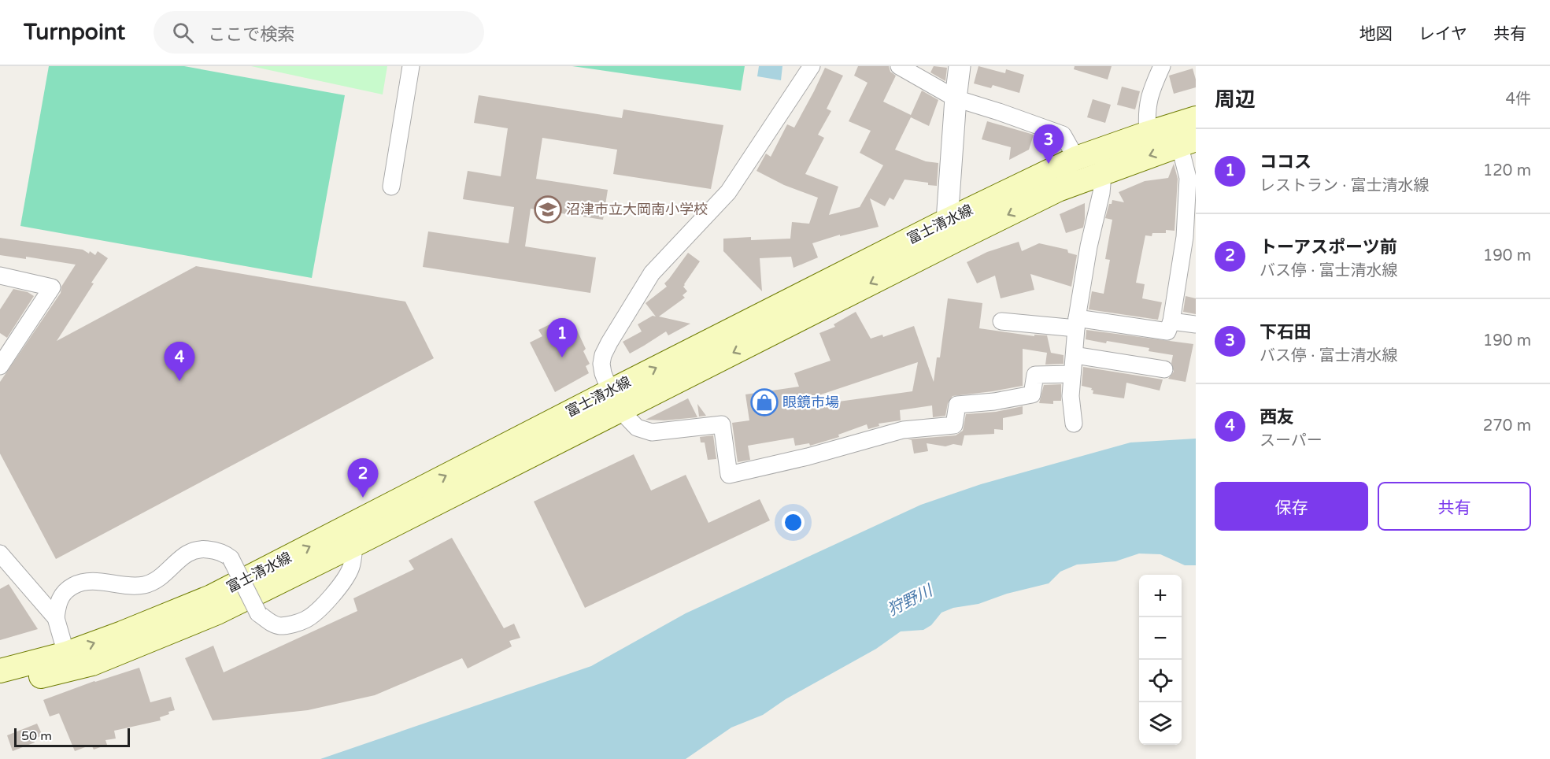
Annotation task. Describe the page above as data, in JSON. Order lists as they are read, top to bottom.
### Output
{
  "streets": {
    "main road": ["富士清水線"]
  },
  "water": ["狩野川"],
  "places": {
    "school or university": ["沼津市立大岡南小学校"],
    "shop": ["眼鏡市場"]
  },
  "scale_bar": "50 m",
  "page": {
    "header": "Turnpoint",
    "search": "ここで検索",
    "nav": ["地図", "レイヤ", "共有"],
    "heading": ["周辺", "4件"],
    "pins": [
      "3",
      "1",
      "4",
      "2"
    ],
    "list": [
      {
        "mark": "1",
        "name": "ココス",
        "note": "レストラン · 富士清水線",
        "value": "120 m"
      },
      {
        "mark": "2",
        "name": "トーアスポーツ前",
        "note": "バス停 · 富士清水線",
        "value": "190 m"
      },
      {
        "mark": "3",
        "name": "下石田",
        "note": "バス停 · 富士清水線",
        "value": "190 m"
      },
      {
        "mark": "4",
        "name": "西友",
        "note": "スーパー",
        "value": "270 m"
      }
    ],
    "buttons": ["保存", "共有"],
    "map_buttons": ["+", "−"],
    "scale": "50 m"
  }
}
